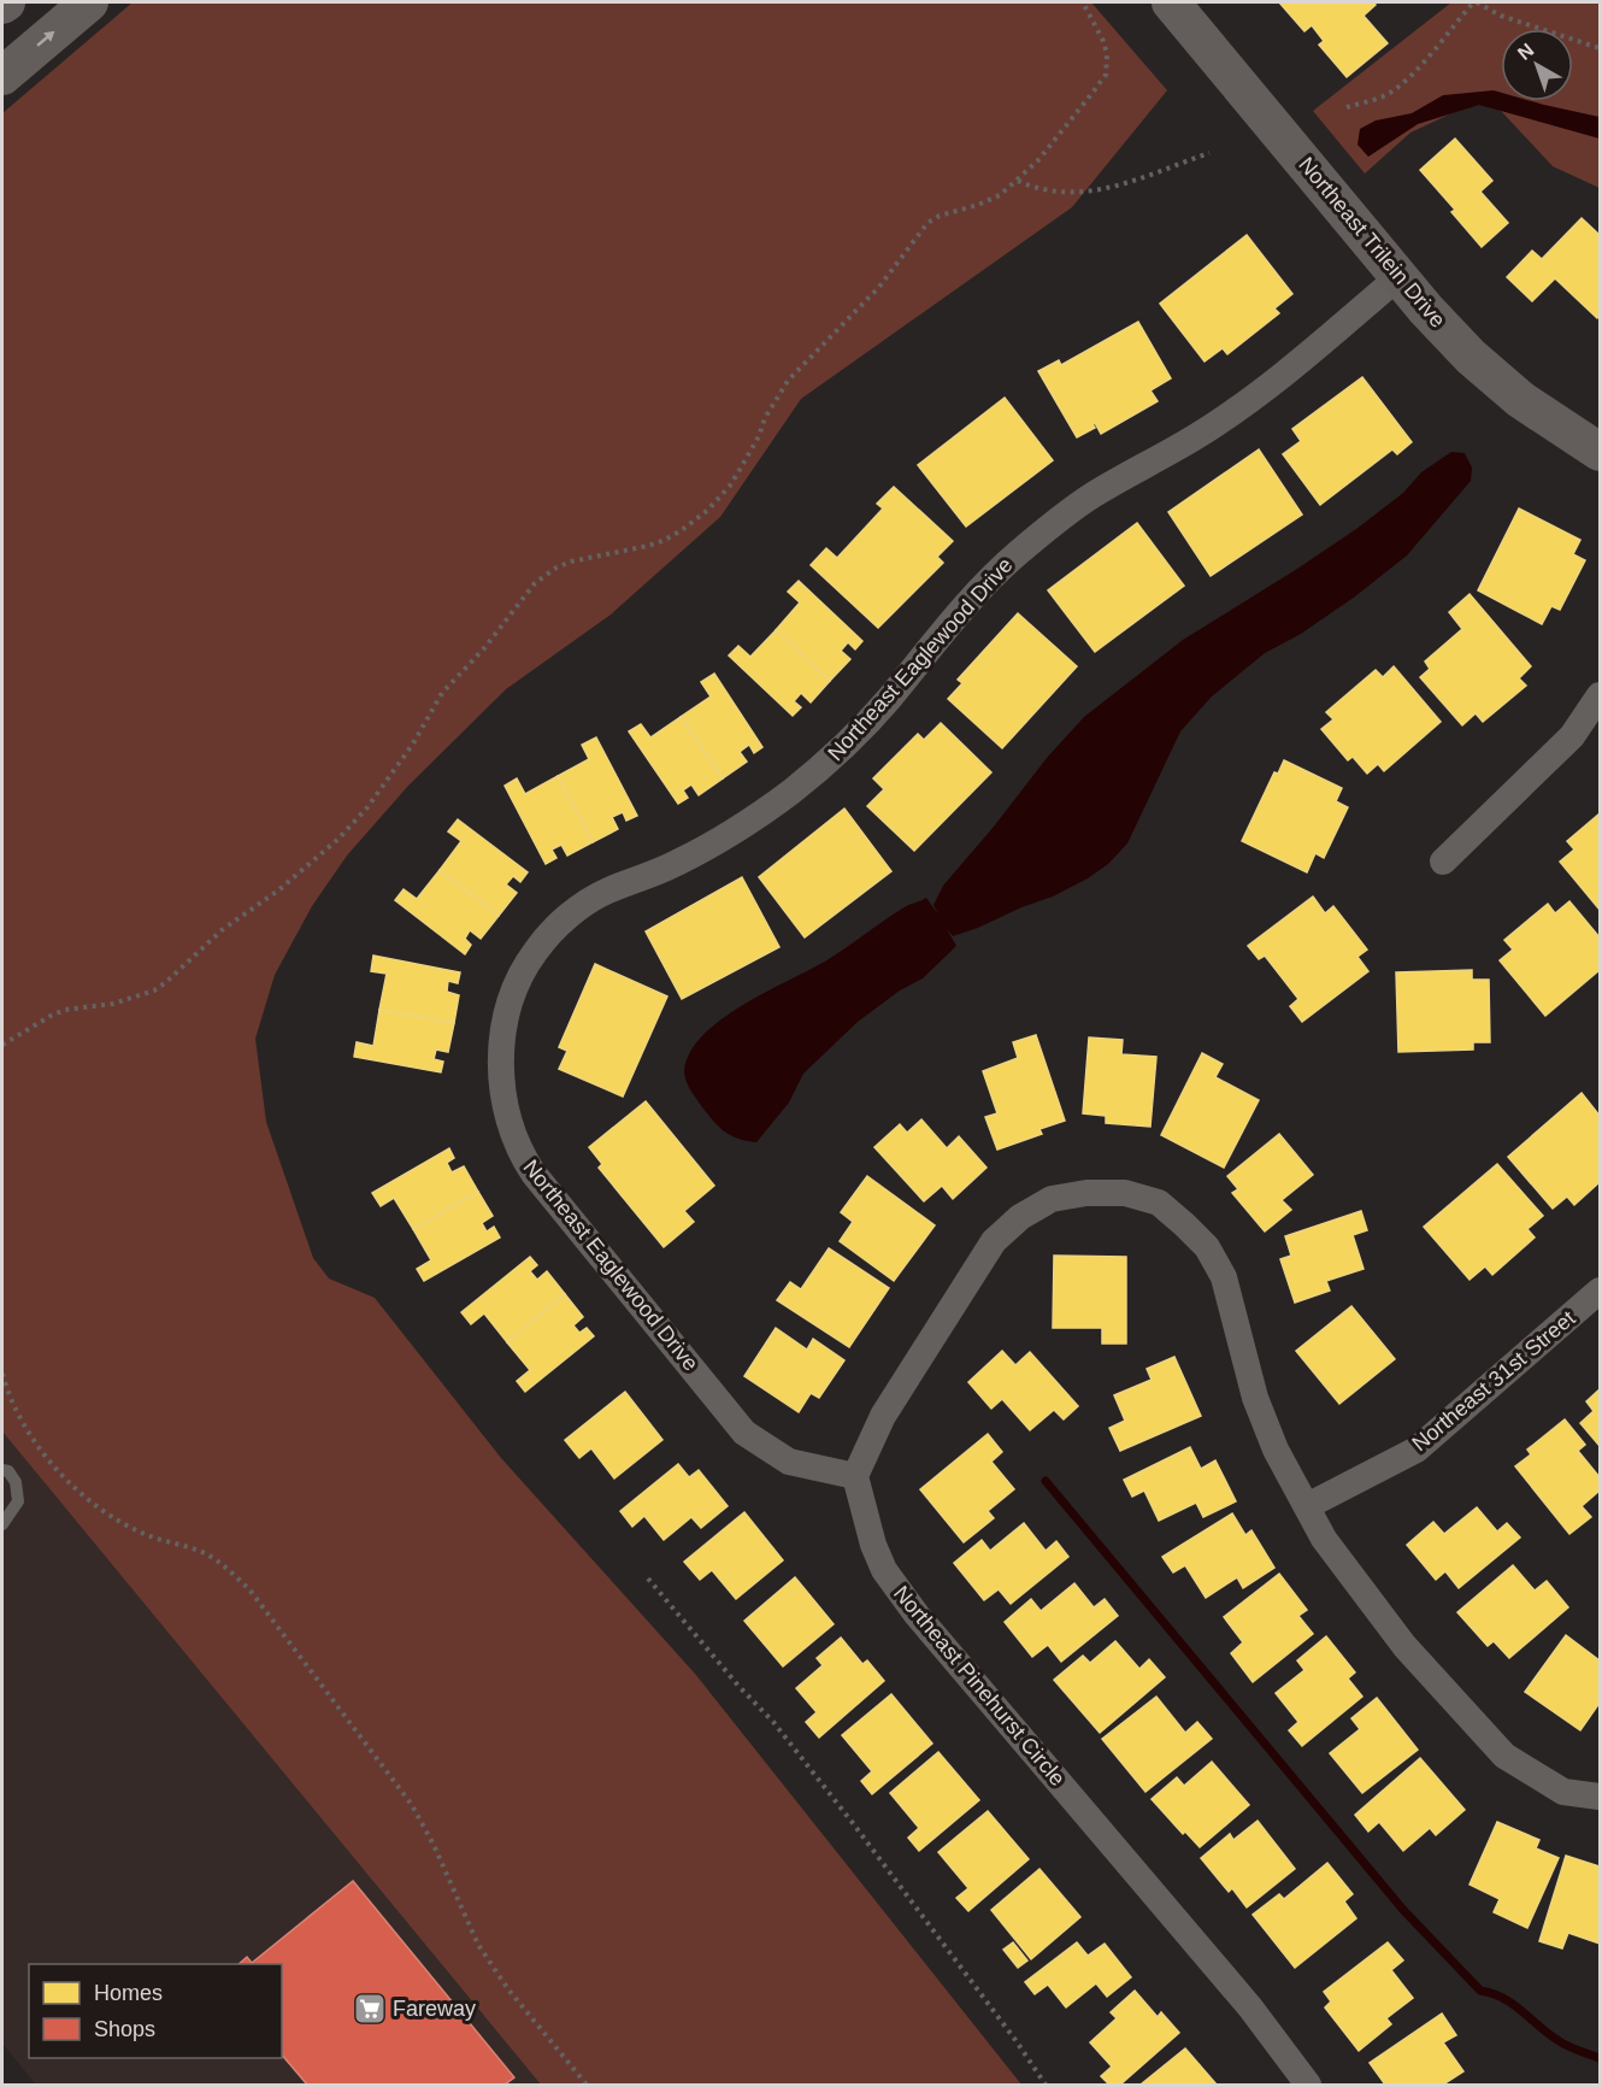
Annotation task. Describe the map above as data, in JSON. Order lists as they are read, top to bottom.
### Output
{
  "streets": {
    "street": [
      "Northeast Trilein Drive",
      "Northeast Eaglewood Drive",
      "Northeast 31st Street",
      "Northeast Pinehurst Circle"
    ]
  },
  "crossings": [
    ["Northeast Trilein Drive", "Northeast Eaglewood Drive"],
    ["Northeast Eaglewood Drive", "Northeast Pinehurst Circle"]
  ],
  "places": {
    "supermarket": ["Fareway"]
  },
  "legend": ["Homes", "Shops"],
  "north": "top left"
}
